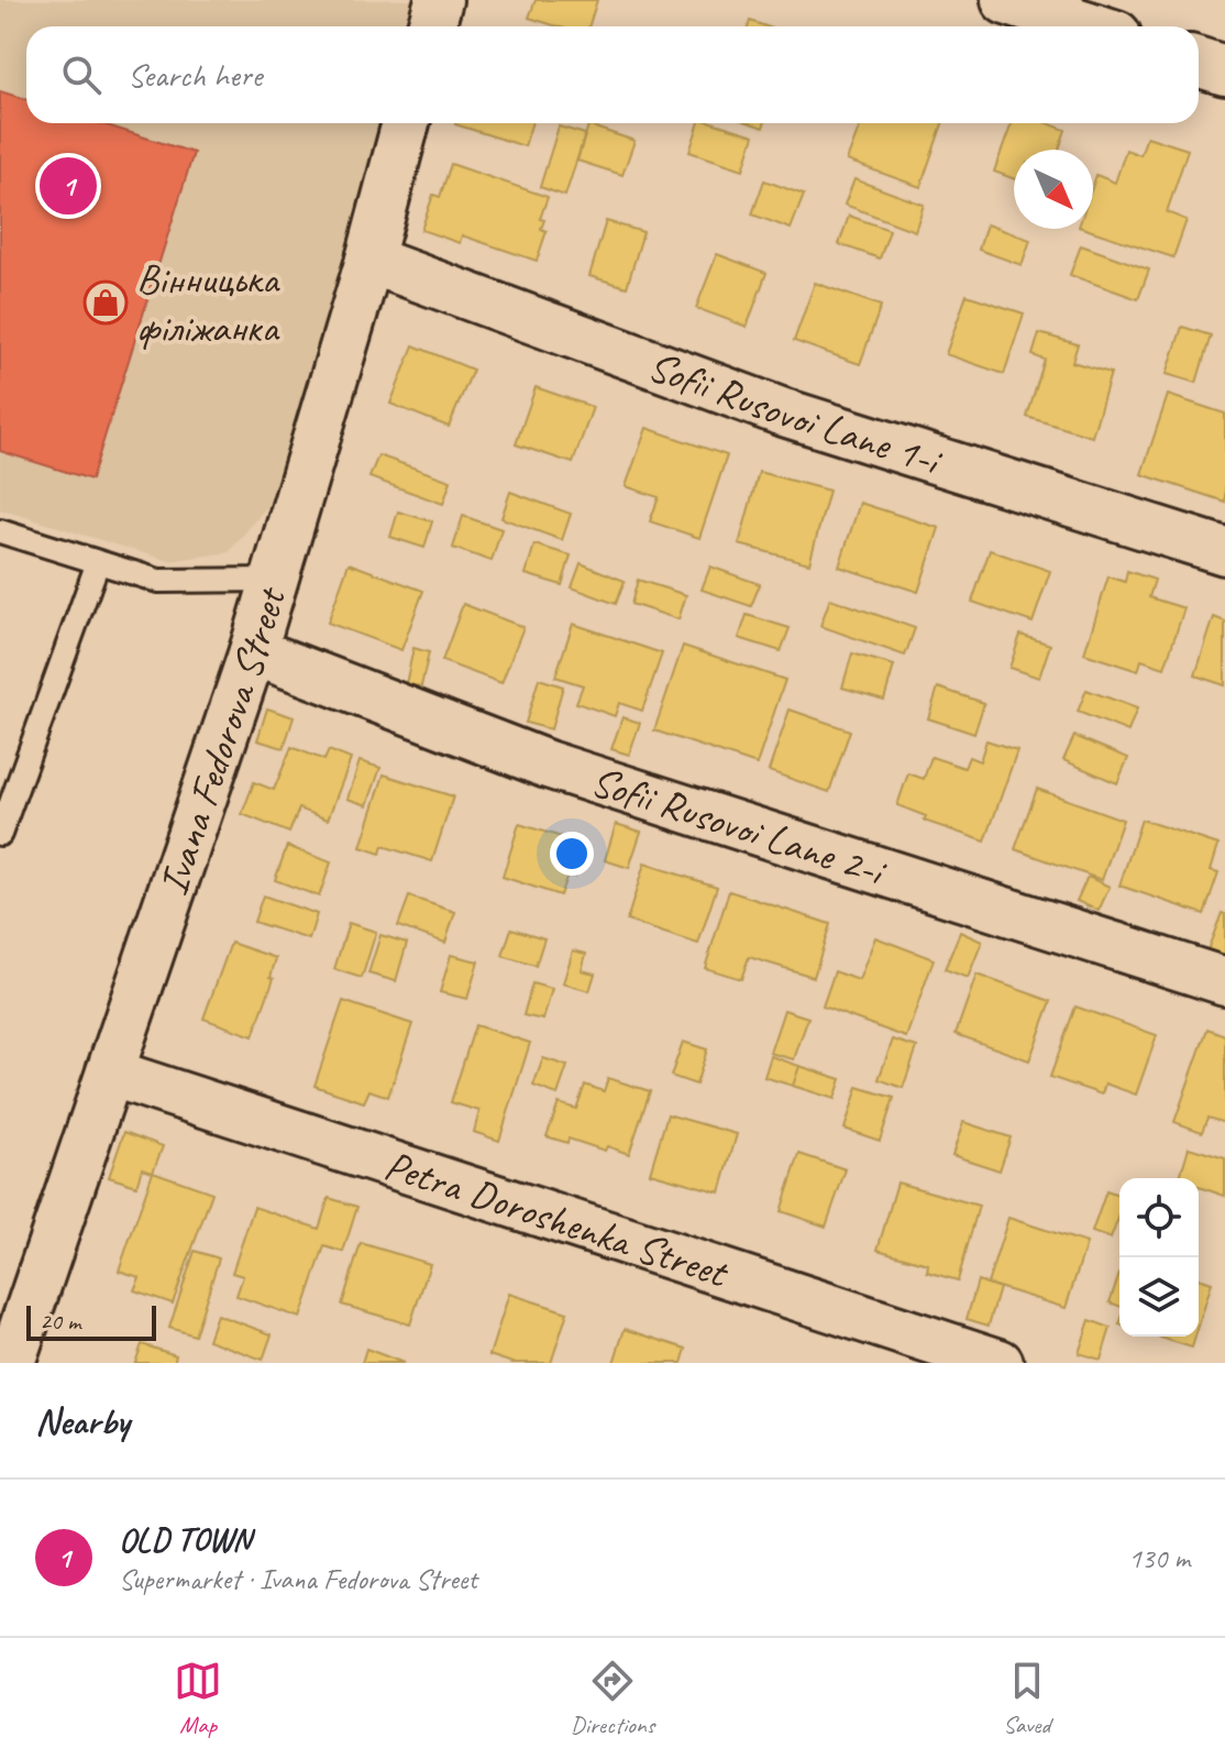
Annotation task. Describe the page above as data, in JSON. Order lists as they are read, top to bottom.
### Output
{
  "streets": {
    "street": [
      "Sofii Rusovoi Lane 1-i",
      "Ivana Fedorova Street",
      "Sofii Rusovoi Lane 2-i",
      "Petra Doroshenka Street"
    ]
  },
  "crossings": [
    ["Sofii Rusovoi Lane 1-i", "Ivana Fedorova Street"],
    ["Ivana Fedorova Street", "Sofii Rusovoi Lane 2-i"],
    ["Ivana Fedorova Street", "Petra Doroshenka Street"]
  ],
  "places": {
    "shop": ["Вінницька філіжанка"]
  },
  "scale_bar": "20 m",
  "north": "bottom right",
  "page": {
    "search": "Search here",
    "pins": "1",
    "scale": "20 m",
    "heading": "Nearby",
    "list": [
      {
        "mark": "1",
        "name": "OLD TOWN",
        "note": "Supermarket · Ivana Fedorova Street",
        "value": "130 m"
      }
    ],
    "nav": ["Map", "Directions", "Saved"]
  }
}
